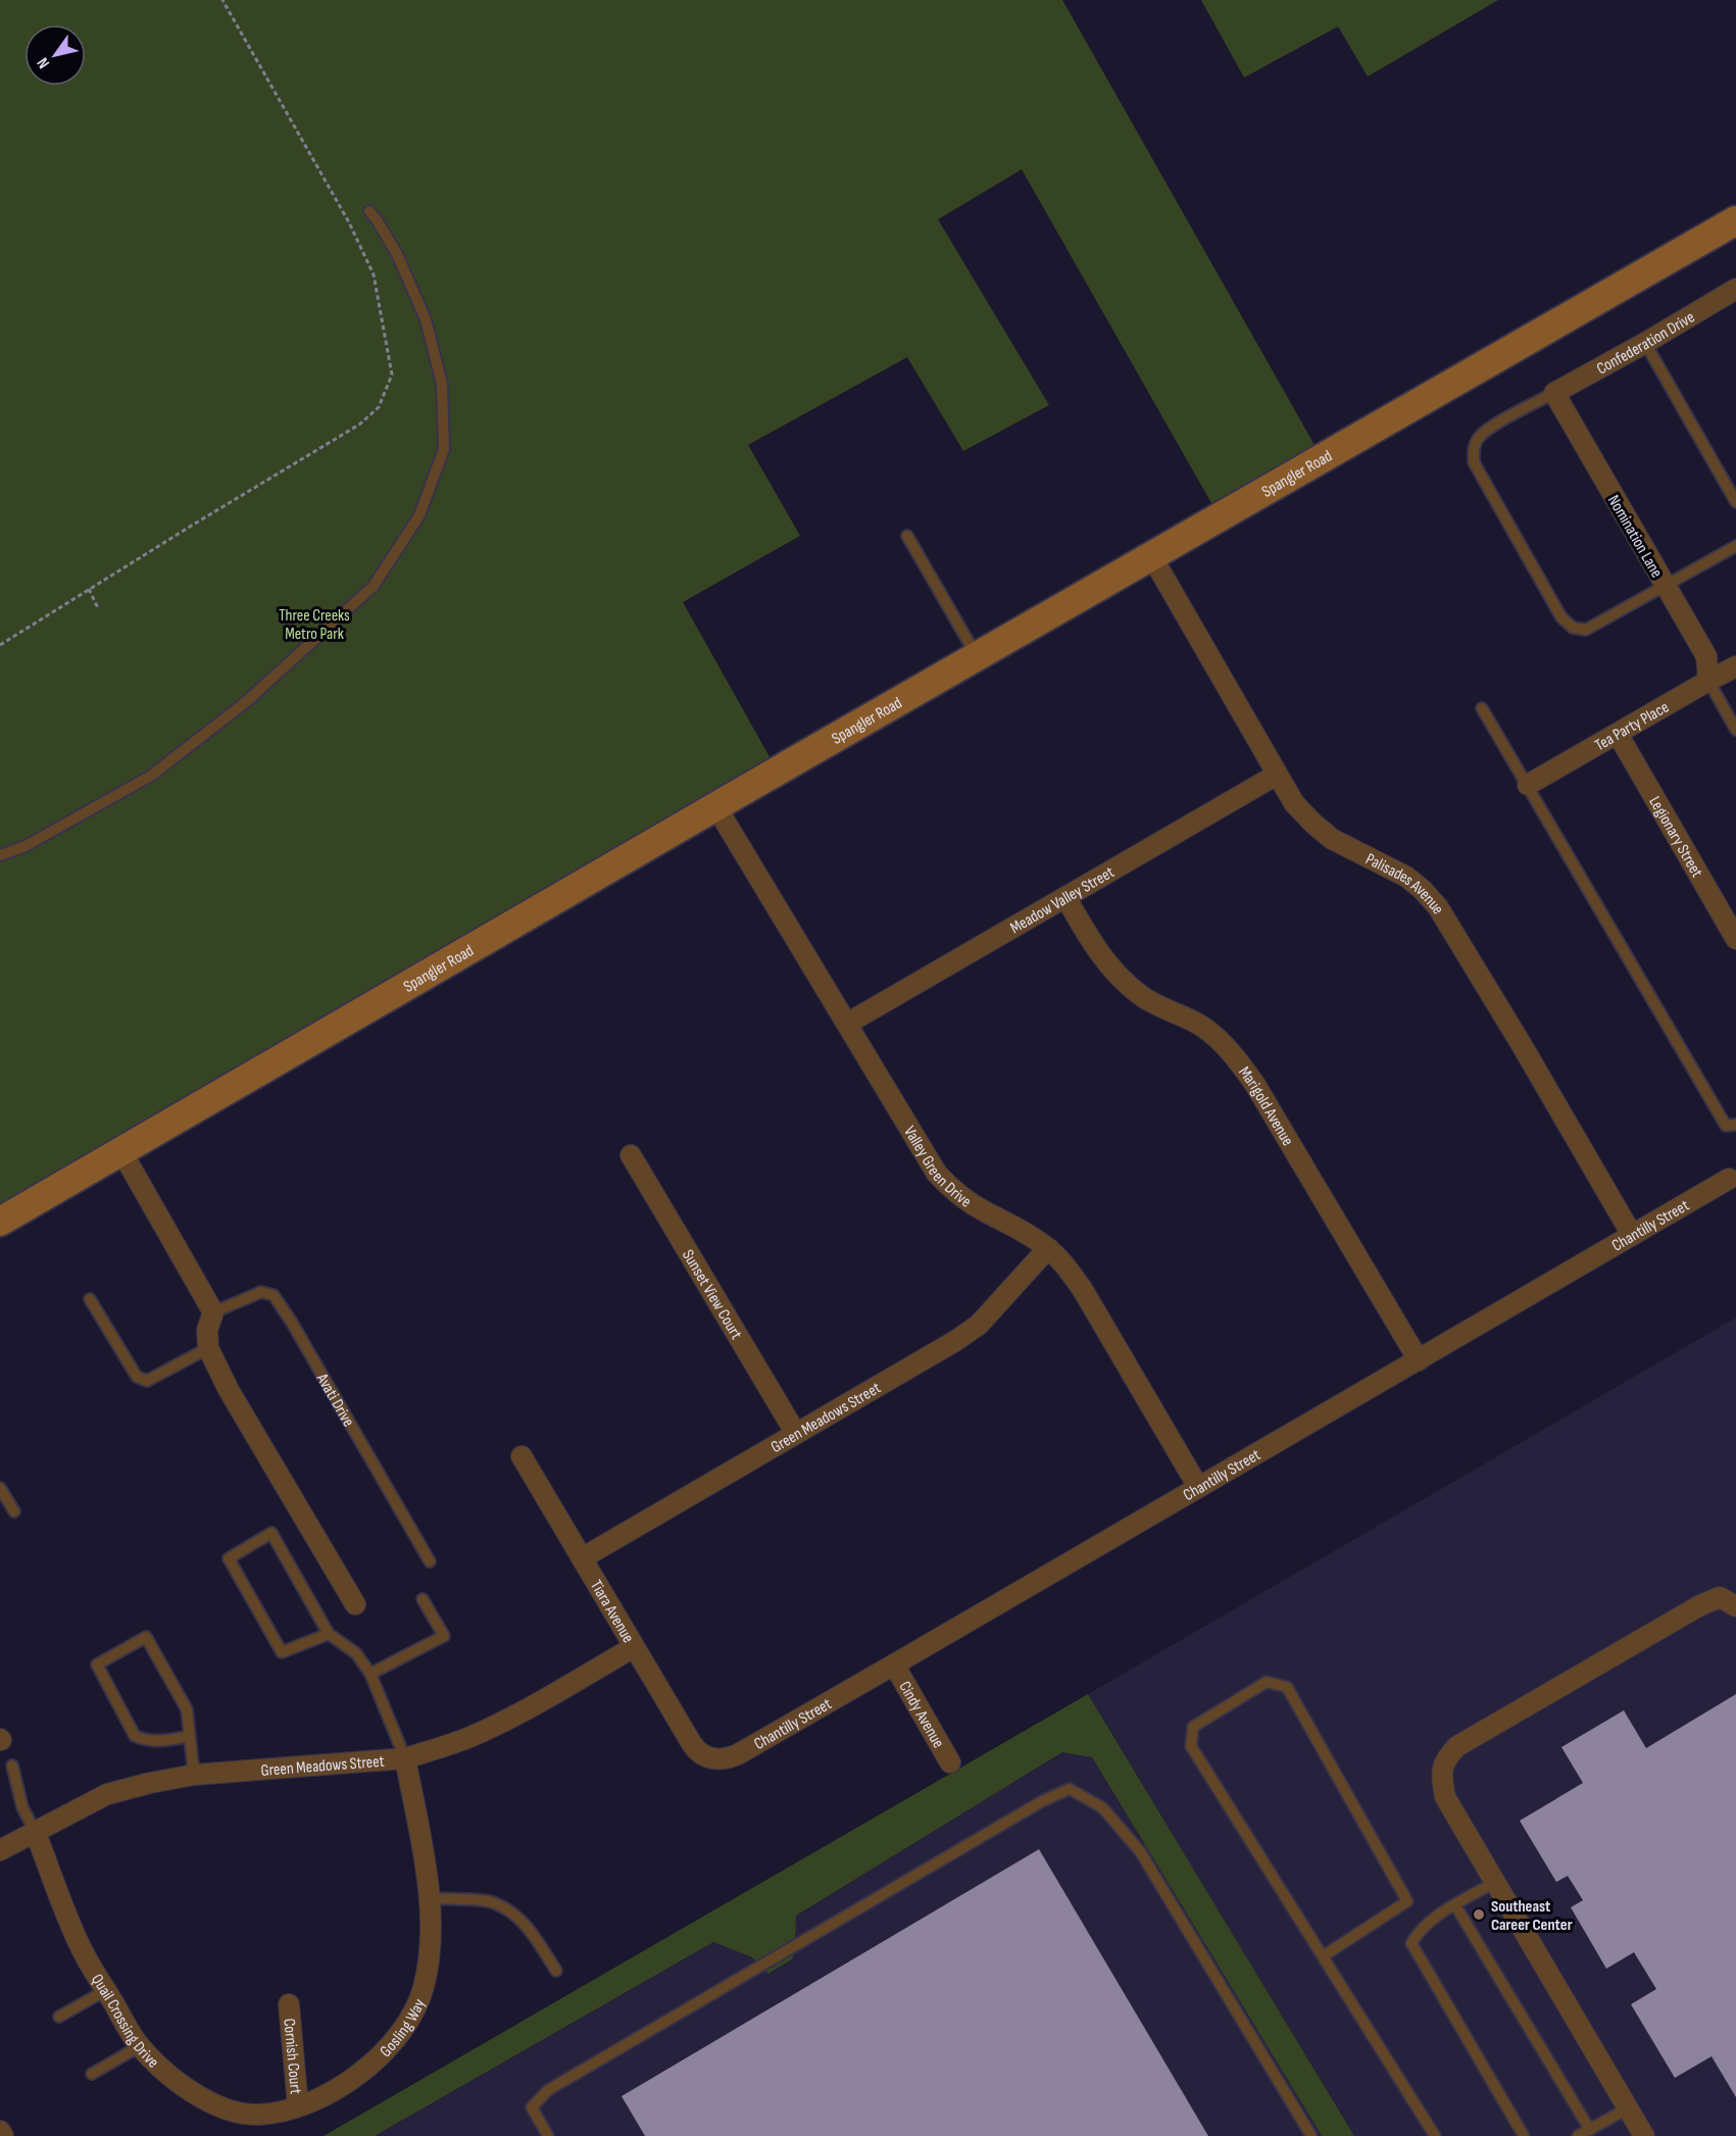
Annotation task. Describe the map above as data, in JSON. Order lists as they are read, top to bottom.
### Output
{
  "streets": {
    "street": [
      "Confederation Drive",
      "Spangler Road",
      "Nomination Lane",
      "Tea Party Place",
      "Legionary Street",
      "Palisades Avenue",
      "Meadow Valley Street",
      "Marigold Avenue",
      "Valley Green Drive",
      "Chantilly Street",
      "Sunset View Court",
      "Green Meadows Street",
      "Tiara Avenue",
      "Cindy Avenue",
      "Quail Crossing Drive",
      "Gosling Way",
      "Cornish Court"
    ],
    "lane": ["Avati Drive"]
  },
  "crossings": [
    ["Confederation Drive", "Nomination Lane"],
    ["Spangler Road", "Palisades Avenue"],
    ["Spangler Road", "Valley Green Drive"],
    ["Nomination Lane", "Tea Party Place"],
    ["Tea Party Place", "Legionary Street"],
    ["Palisades Avenue", "Meadow Valley Street"],
    ["Palisades Avenue", "Chantilly Street"],
    ["Meadow Valley Street", "Marigold Avenue"],
    ["Meadow Valley Street", "Valley Green Drive"],
    ["Marigold Avenue", "Chantilly Street"],
    ["Valley Green Drive", "Chantilly Street"],
    ["Valley Green Drive", "Green Meadows Street"],
    ["Chantilly Street", "Tiara Avenue"],
    ["Chantilly Street", "Cindy Avenue"],
    ["Sunset View Court", "Green Meadows Street"],
    ["Green Meadows Street", "Tiara Avenue"],
    ["Green Meadows Street", "Quail Crossing Drive"],
    ["Green Meadows Street", "Gosling Way"],
    ["Quail Crossing Drive", "Gosling Way"],
    ["Quail Crossing Drive", "Cornish Court"],
    ["Gosling Way", "Cornish Court"]
  ],
  "parks": ["Three Creeks Metro Park"],
  "places": ["Southeast Career Center"],
  "north": "bottom left"
}
